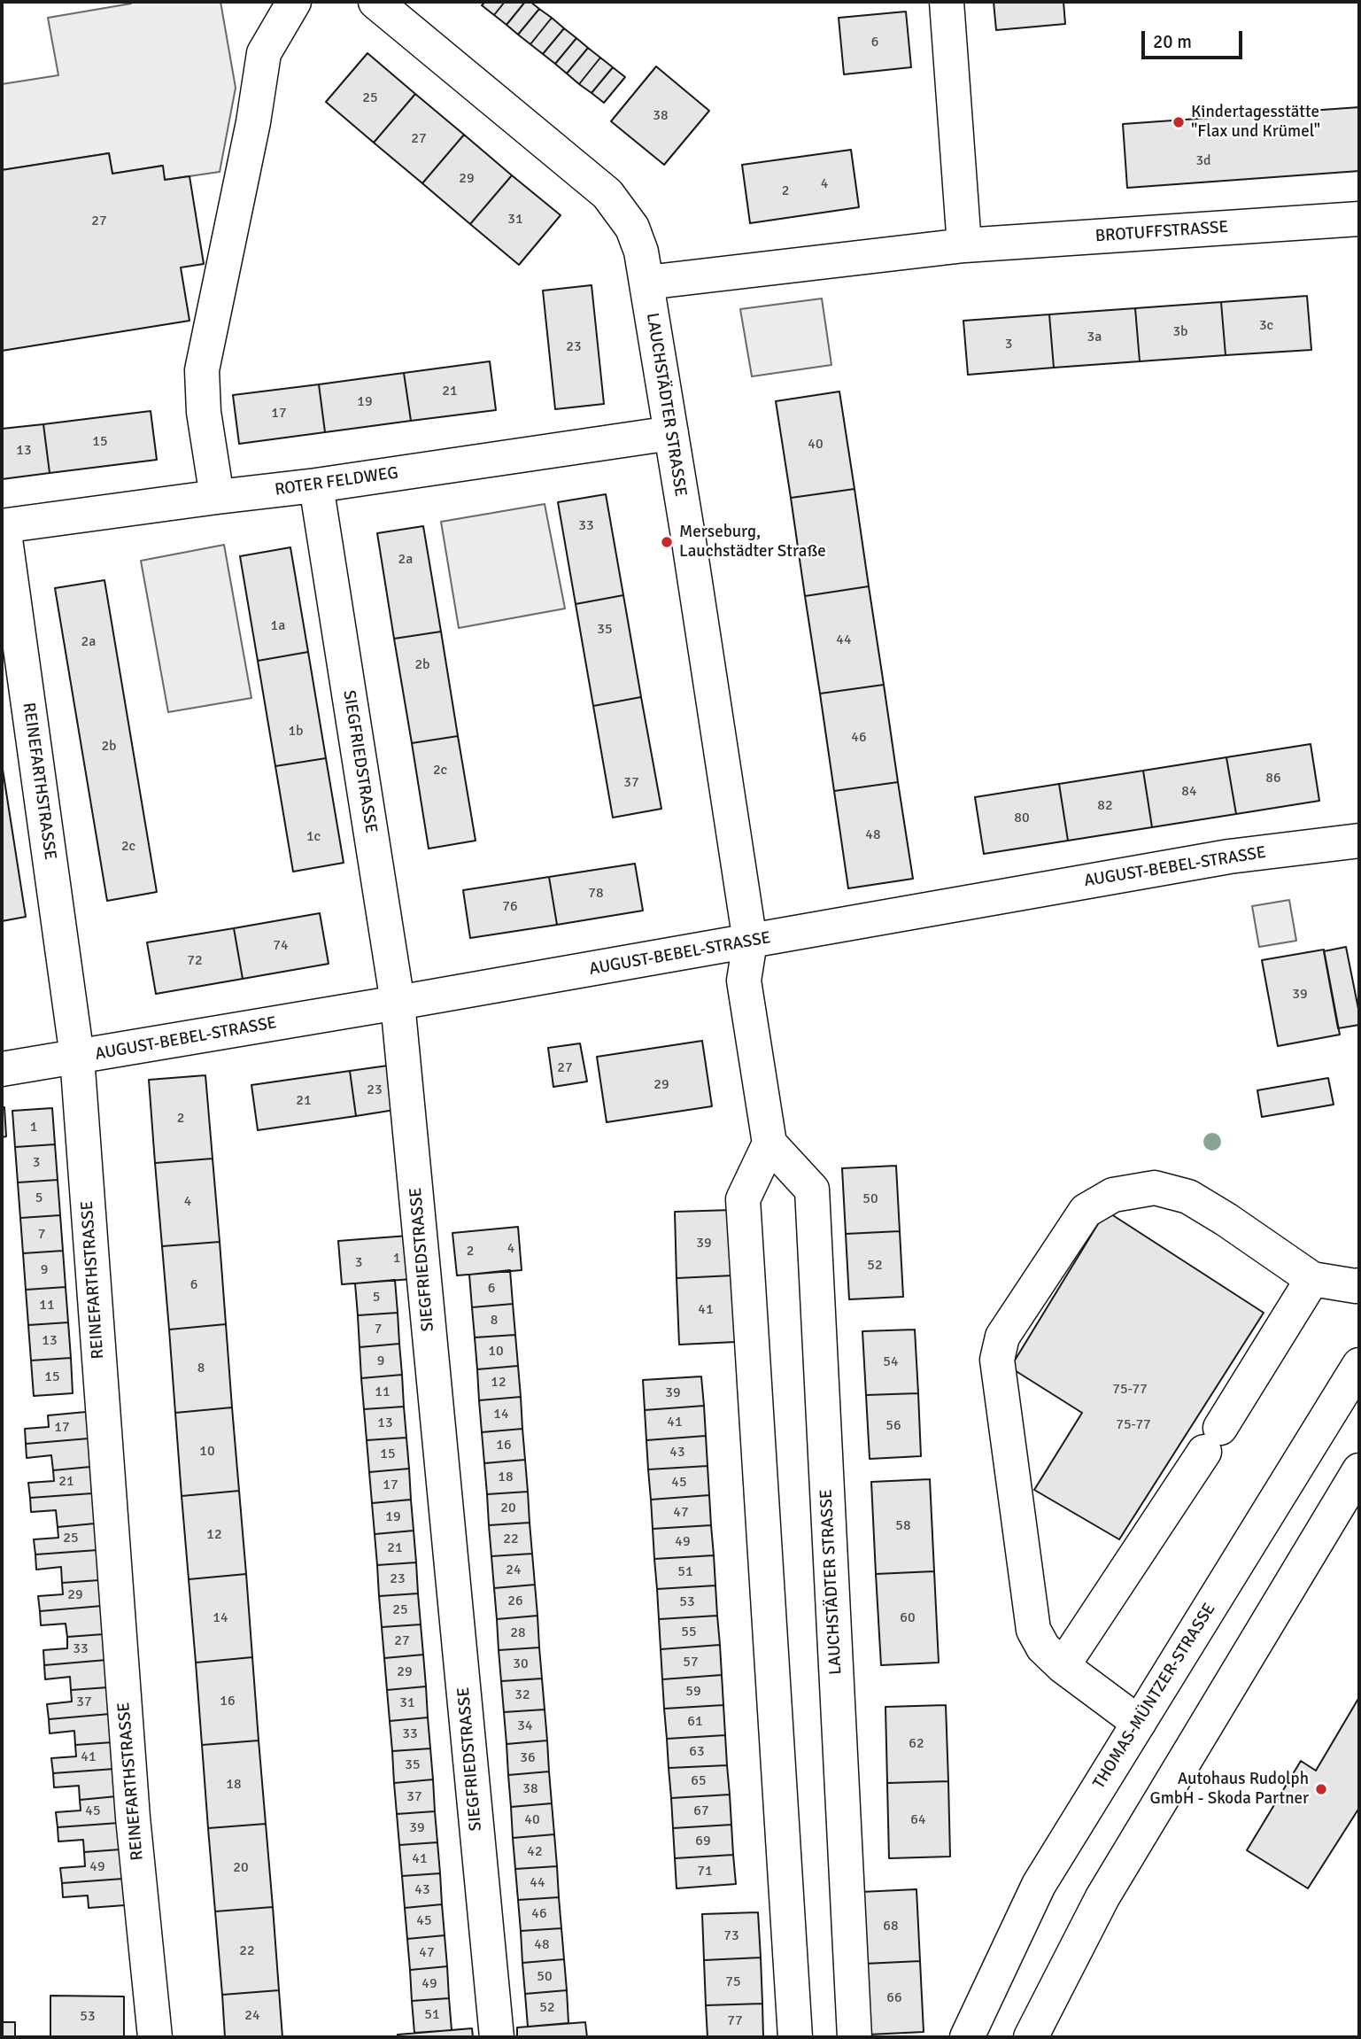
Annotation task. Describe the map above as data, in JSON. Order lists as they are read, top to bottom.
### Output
{
  "streets": {
    "street": [
      "BROTUFFSTRASSE",
      "LAUCHSTÄDTER STRASSE",
      "ROTER FELDWEG",
      "SIEGFRIEDSTRASSE",
      "REINEFARTHSTRASSE",
      "AUGUST-BEBEL-STRASSE",
      "THOMAS-MÜNTZER-STRASSE"
    ]
  },
  "crossings": [
    ["BROTUFFSTRASSE", "LAUCHSTÄDTER STRASSE"],
    ["LAUCHSTÄDTER STRASSE", "ROTER FELDWEG"],
    ["LAUCHSTÄDTER STRASSE", "AUGUST-BEBEL-STRASSE"],
    ["ROTER FELDWEG", "SIEGFRIEDSTRASSE"],
    ["ROTER FELDWEG", "REINEFARTHSTRASSE"],
    ["SIEGFRIEDSTRASSE", "AUGUST-BEBEL-STRASSE"],
    ["REINEFARTHSTRASSE", "AUGUST-BEBEL-STRASSE"]
  ],
  "places": ["Kindertagesstätte \"Flax und Krümel\"", "Merseburg, Lauchstädter Straße", "Autohaus Rudolph GmbH - Skoda Partner"],
  "house_numbers": [
    "6",
    "25",
    "38",
    "27",
    "3d",
    "29",
    "4",
    "2",
    "31",
    "27",
    "3c",
    "3b",
    "3a",
    "3",
    "23",
    "21",
    "19",
    "17",
    "15",
    "40",
    "13",
    "33",
    "2a",
    "1a",
    "35",
    "44",
    "2a",
    "2b",
    "1b",
    "46",
    "2b",
    "2c",
    "86",
    "37",
    "84",
    "82",
    "80",
    "48",
    "1c",
    "2c",
    "78",
    "76",
    "74",
    "72",
    "39",
    "27",
    "29",
    "23",
    "21",
    "2",
    "1",
    "3",
    "5",
    "50",
    "4",
    "7",
    "39",
    "4",
    "2",
    "1",
    "3",
    "52",
    "9",
    "6",
    "6",
    "5",
    "11",
    "41",
    "8",
    "7",
    "13",
    "10",
    "9",
    "54",
    "8",
    "15",
    "12",
    "75-77",
    "11",
    "39",
    "14",
    "41",
    "13",
    "75-77",
    "56",
    "17",
    "16",
    "10",
    "43",
    "15",
    "18",
    "21",
    "45",
    "17",
    "20",
    "47",
    "19",
    "58",
    "12",
    "25",
    "22",
    "49",
    "21",
    "24",
    "51",
    "23",
    "29",
    "26",
    "53",
    "25",
    "14",
    "60",
    "55",
    "28",
    "27",
    "33",
    "57",
    "30",
    "29",
    "59",
    "32",
    "16",
    "37",
    "31",
    "61",
    "34",
    "33",
    "62",
    "63",
    "41",
    "36",
    "35",
    "65",
    "18",
    "38",
    "37",
    "45",
    "67",
    "40",
    "64",
    "39",
    "69",
    "42",
    "41",
    "49",
    "20",
    "71",
    "44",
    "43",
    "46",
    "45",
    "68",
    "73",
    "48",
    "22",
    "47",
    "50",
    "75",
    "49",
    "66",
    "52",
    "51",
    "24",
    "53",
    "77"
  ],
  "scale_bar": "20 m"
}
